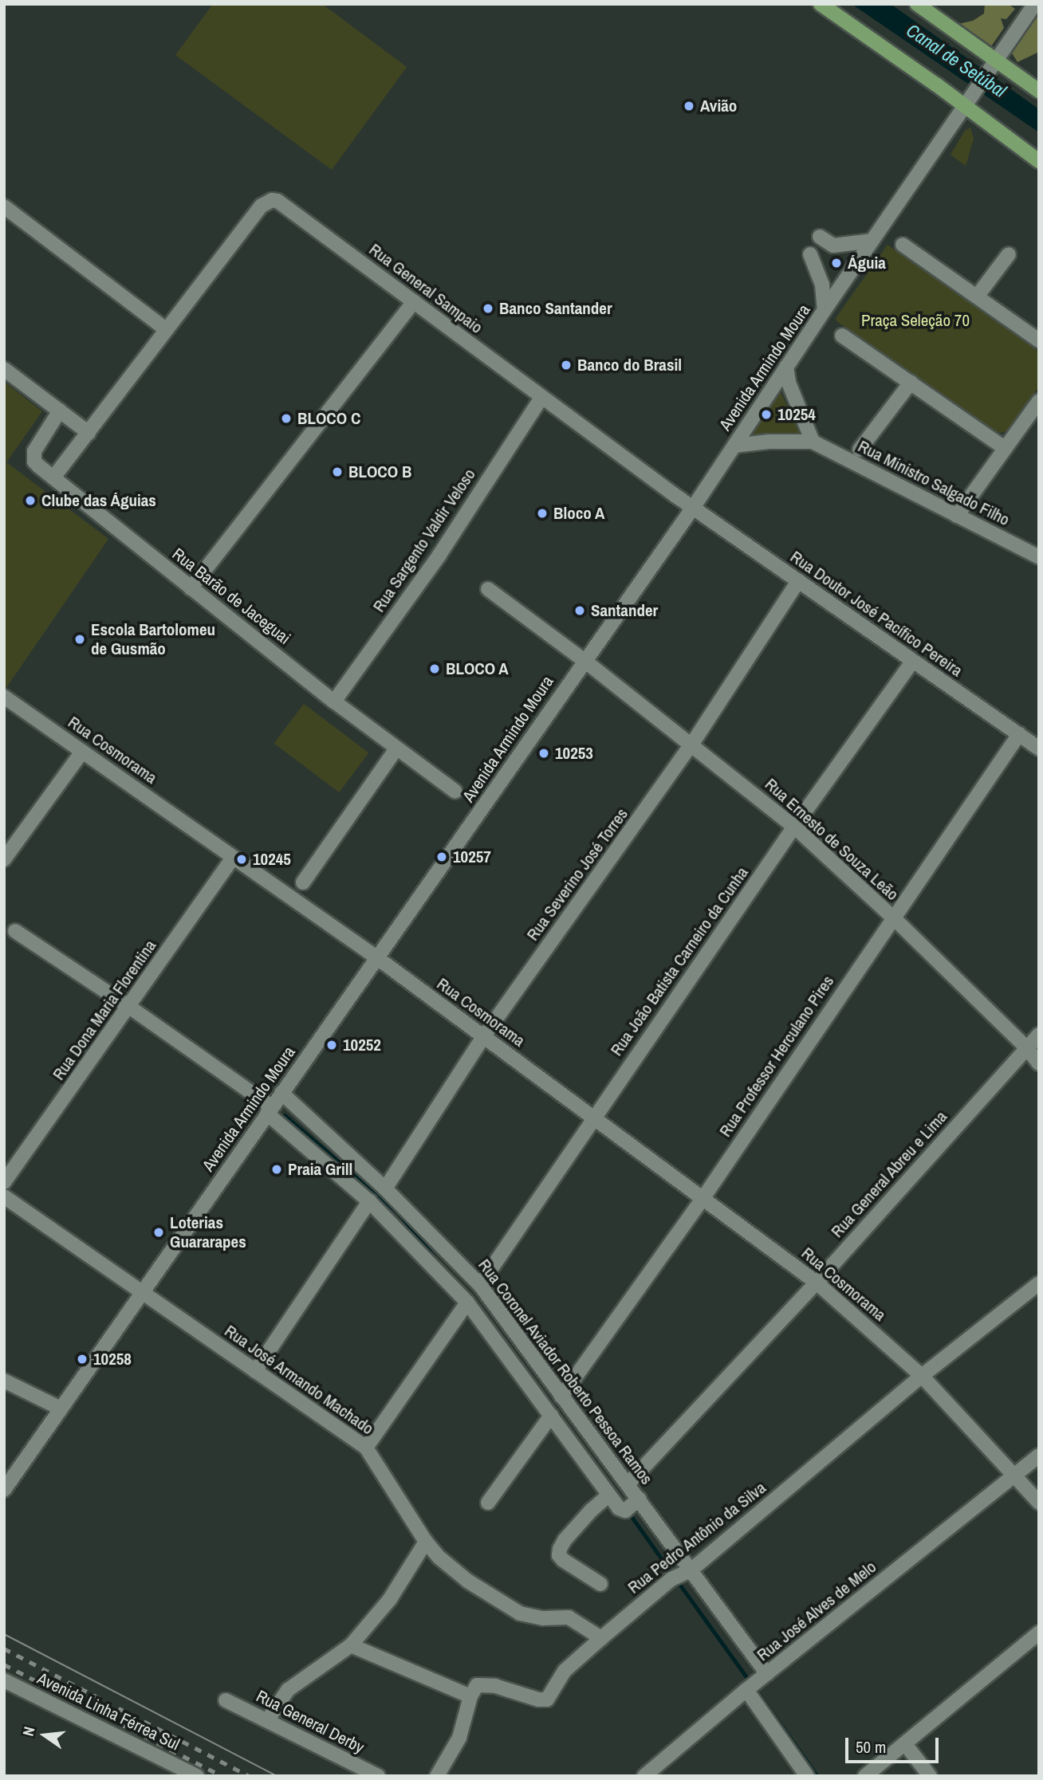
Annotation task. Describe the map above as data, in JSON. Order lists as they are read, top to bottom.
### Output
{
  "streets": {
    "street": [
      "Rua General Sampaio",
      "Avenida Armindo Moura",
      "Rua Ministro Salgado Filho",
      "Rua Sargento Valdir Veloso",
      "Rua Barão de Jaceguai",
      "Rua Doutor José Pacífico Pereira",
      "Rua Cosmorama",
      "Rua Ernesto de Souza Leão",
      "Rua Severino José Torres",
      "Rua João Batista Carneiro da Cunha",
      "Rua Dona Maria Florentina",
      "Rua Professor Herculano Pires",
      "Rua General Abreu e Lima",
      "Rua Coronel Aviador Roberto Pessoa Ramos",
      "Rua José Armando Machado",
      "Rua Pedro Antônio da Silva",
      "Rua José Alves de Melo",
      "Avenida Linha Férrea Sul",
      "Rua General Derby"
    ]
  },
  "crossings": [
    ["Rua General Sampaio", "Avenida Armindo Moura"],
    ["Rua General Sampaio", "Rua Sargento Valdir Veloso"],
    ["Rua General Sampaio", "Rua Barão de Jaceguai"],
    ["Rua General Sampaio", "Rua Doutor José Pacífico Pereira"],
    ["Avenida Armindo Moura", "Rua Ministro Salgado Filho"],
    ["Avenida Armindo Moura", "Rua Doutor José Pacífico Pereira"],
    ["Avenida Armindo Moura", "Rua Cosmorama"],
    ["Avenida Armindo Moura", "Rua Ernesto de Souza Leão"],
    ["Avenida Armindo Moura", "Rua Coronel Aviador Roberto Pessoa Ramos"],
    ["Avenida Armindo Moura", "Rua José Armando Machado"],
    ["Rua Sargento Valdir Veloso", "Rua Barão de Jaceguai"],
    ["Rua Doutor José Pacífico Pereira", "Rua Severino José Torres"],
    ["Rua Doutor José Pacífico Pereira", "Rua João Batista Carneiro da Cunha"],
    ["Rua Doutor José Pacífico Pereira", "Rua Professor Herculano Pires"],
    ["Rua Cosmorama", "Rua Severino José Torres"],
    ["Rua Cosmorama", "Rua João Batista Carneiro da Cunha"],
    ["Rua Cosmorama", "Rua Dona Maria Florentina"],
    ["Rua Cosmorama", "Rua Professor Herculano Pires"],
    ["Rua Cosmorama", "Rua General Abreu e Lima"],
    ["Rua Cosmorama", "Rua Pedro Antônio da Silva"],
    ["Rua Cosmorama", "Rua José Alves de Melo"],
    ["Rua Ernesto de Souza Leão", "Rua Severino José Torres"],
    ["Rua Ernesto de Souza Leão", "Rua João Batista Carneiro da Cunha"],
    ["Rua Ernesto de Souza Leão", "Rua Professor Herculano Pires"],
    ["Rua Ernesto de Souza Leão", "Rua General Abreu e Lima"],
    ["Rua Severino José Torres", "Rua Coronel Aviador Roberto Pessoa Ramos"],
    ["Rua João Batista Carneiro da Cunha", "Rua Coronel Aviador Roberto Pessoa Ramos"],
    ["Rua Professor Herculano Pires", "Rua Coronel Aviador Roberto Pessoa Ramos"],
    ["Rua General Abreu e Lima", "Rua Coronel Aviador Roberto Pessoa Ramos"],
    ["Rua Coronel Aviador Roberto Pessoa Ramos", "Rua Pedro Antônio da Silva"],
    ["Rua Coronel Aviador Roberto Pessoa Ramos", "Rua José Alves de Melo"]
  ],
  "water": ["Canal de Setúbal"],
  "parks": ["Praça Seleção 70"],
  "places": [
    "Avião",
    "Águia",
    "Banco Santander",
    "Banco do Brasil",
    "10254",
    "BLOCO C",
    "BLOCO B",
    "Clube das Águias",
    "Bloco A",
    "Santander",
    "Escola Bartolomeu de Gusmão",
    "BLOCO A",
    "10253",
    "10257",
    "10245",
    "10252",
    "Praia Grill",
    "Loterias Guararapes",
    "10258"
  ],
  "scale_bar": "50 m",
  "north": "left"
}
